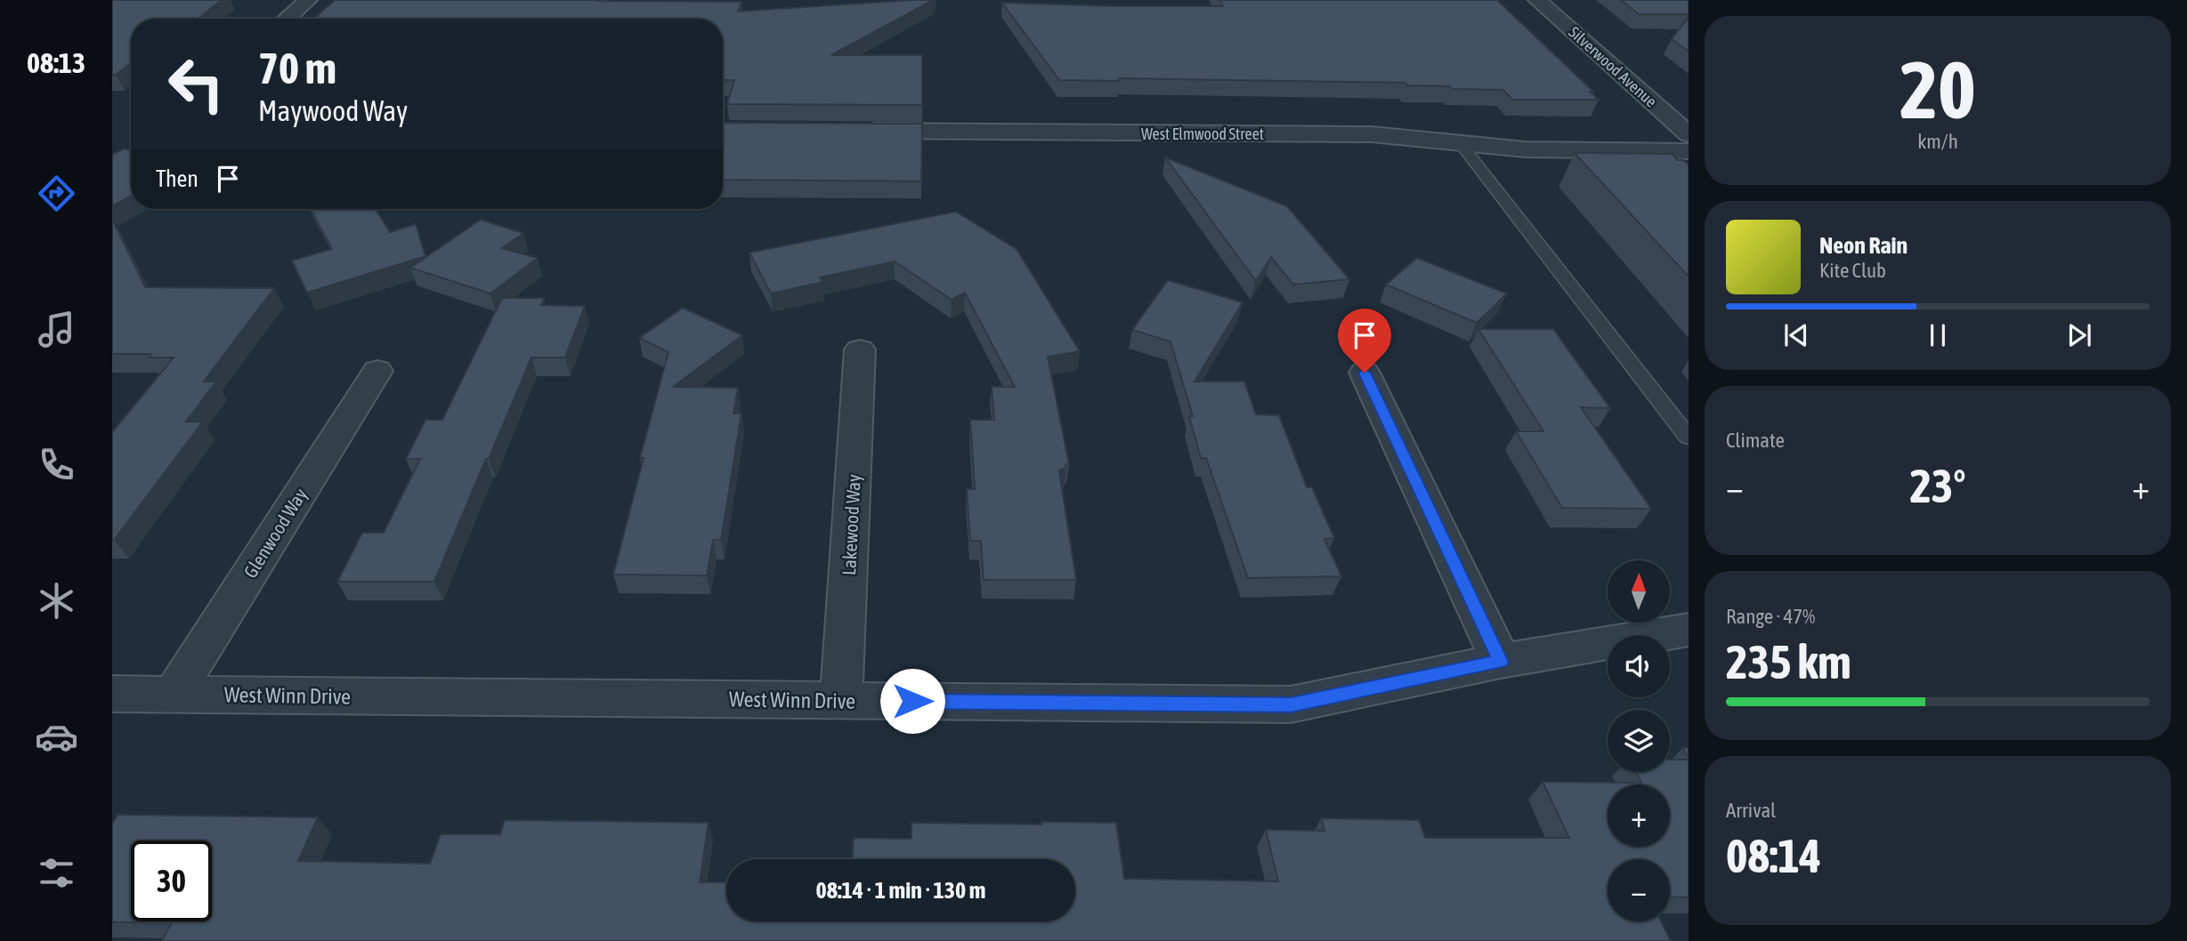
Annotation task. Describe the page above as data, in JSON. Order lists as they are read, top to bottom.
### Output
{
  "streets": {
    "street": [
      "Silverwood Avenue",
      "West Elmwood Street",
      "Lakewood Way",
      "Glenwood Way",
      "West Winn Drive"
    ]
  },
  "crossings": [
    ["Lakewood Way", "West Winn Drive"],
    ["Glenwood Way", "West Winn Drive"]
  ],
  "north": "top",
  "page": {
    "tabs": "08:13",
    "tile": [
      ["20", "km/h"],
      "Climate",
      ["Range · 47%", "235 km"],
      ["Arrival", "08:14"]
    ],
    "turn": ["70 m", "Maywood Way"],
    "then": "Then",
    "song": ["Neon Rain", "Kite Club"],
    "heat": ["−", "23°", "+"],
    "map_buttons": ["+", "−"],
    "limit": "30",
    "trip": "08:14 · 1 min · 130 m"
  }
}
